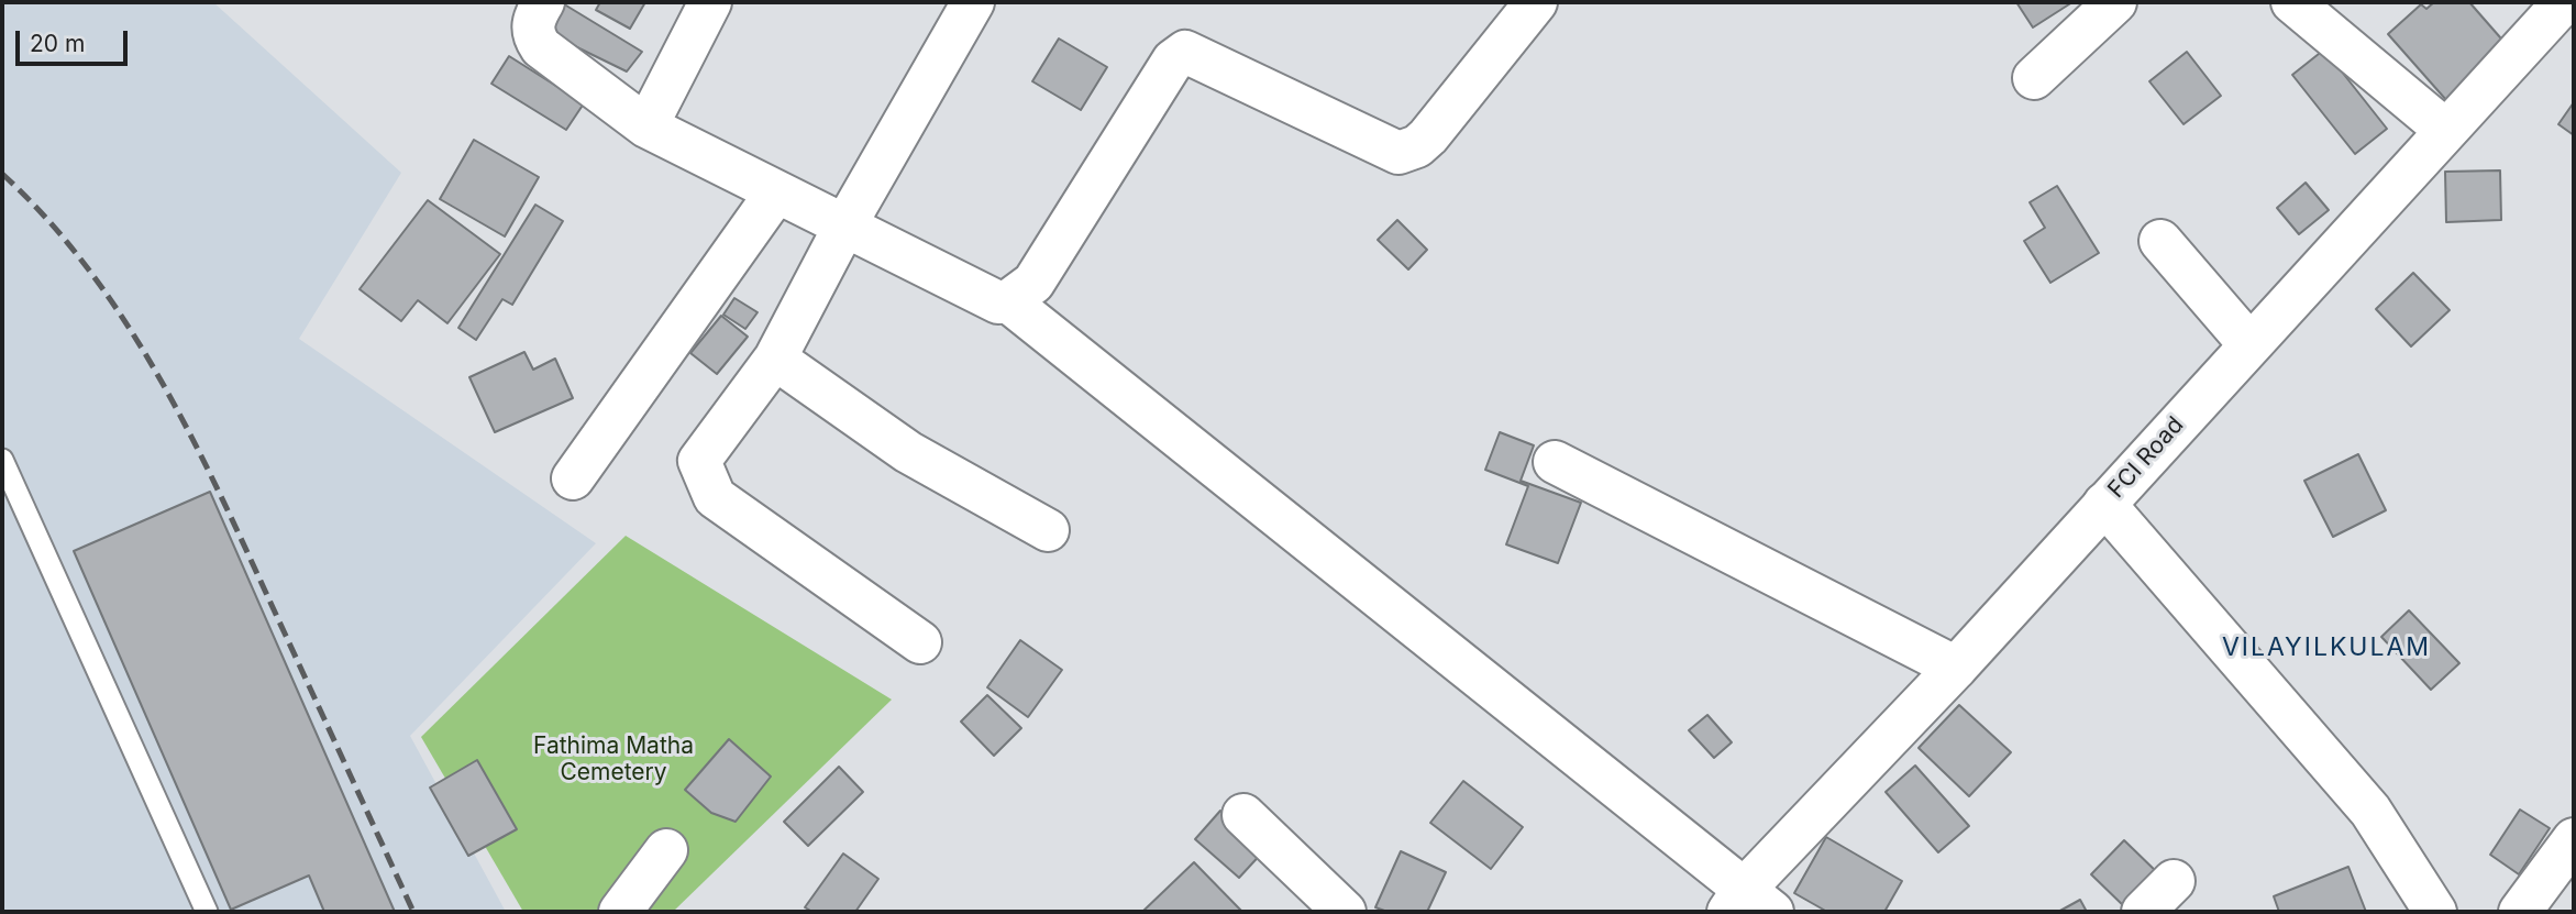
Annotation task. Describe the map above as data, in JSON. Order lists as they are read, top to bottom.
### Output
{
  "streets": {
    "street": ["FCI Road"]
  },
  "districts": ["VILAYILKULAM"],
  "parks": ["Fathima Matha Cemetery"],
  "scale_bar": "20 m"
}
